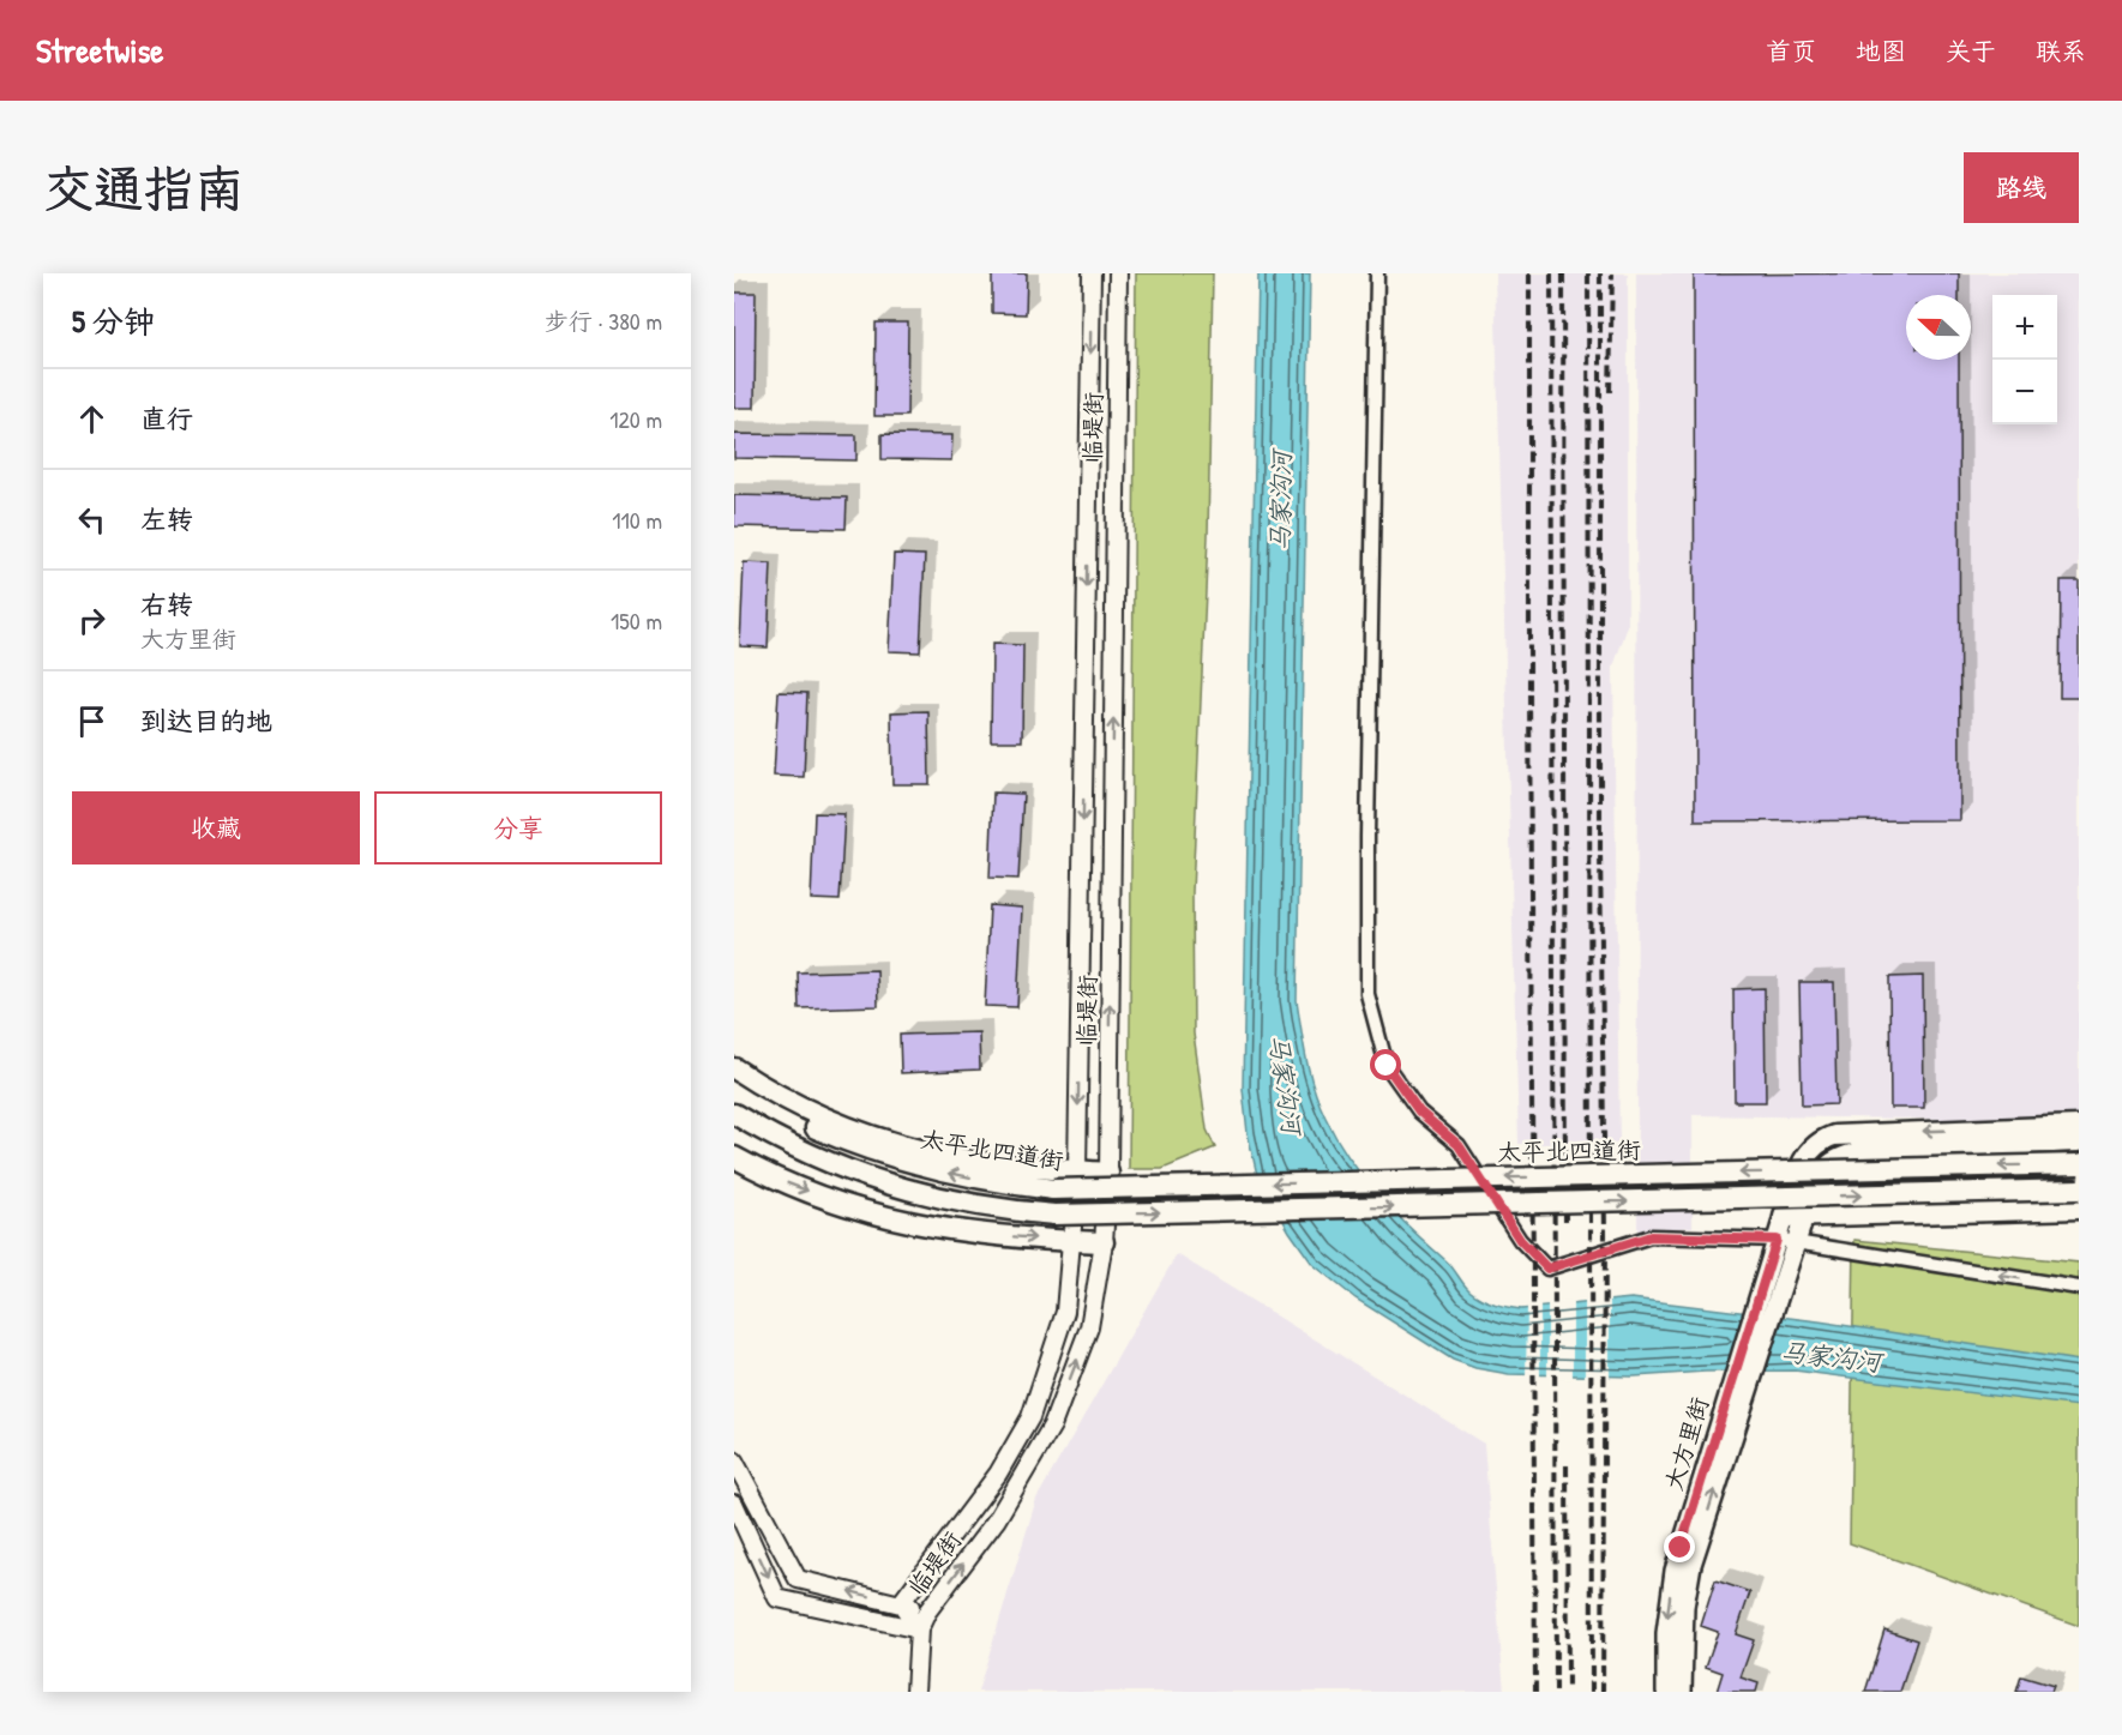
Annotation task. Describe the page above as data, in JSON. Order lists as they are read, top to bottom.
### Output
{
  "streets": {
    "main road": ["太平北四道街", "大方里街"],
    "street": ["临堤街"]
  },
  "crossings": [
    ["临堤街", "太平北四道街"]
  ],
  "water": ["马家沟河"],
  "north": "left",
  "page": {
    "header": "Streetwise",
    "nav": [
      "首页",
      "地图",
      "关于",
      "联系"
    ],
    "buttons": [
      "路线",
      ["收藏", "分享"]
    ],
    "title": "交通指南",
    "heading": ["5 分钟", "步行 · 380 m"],
    "map_buttons": ["+", "−"],
    "list": [
      ["直行", "120 m"],
      ["左转", "110 m"],
      ["右转", "大方里街", "150 m"],
      "到达目的地"
    ]
  }
}
